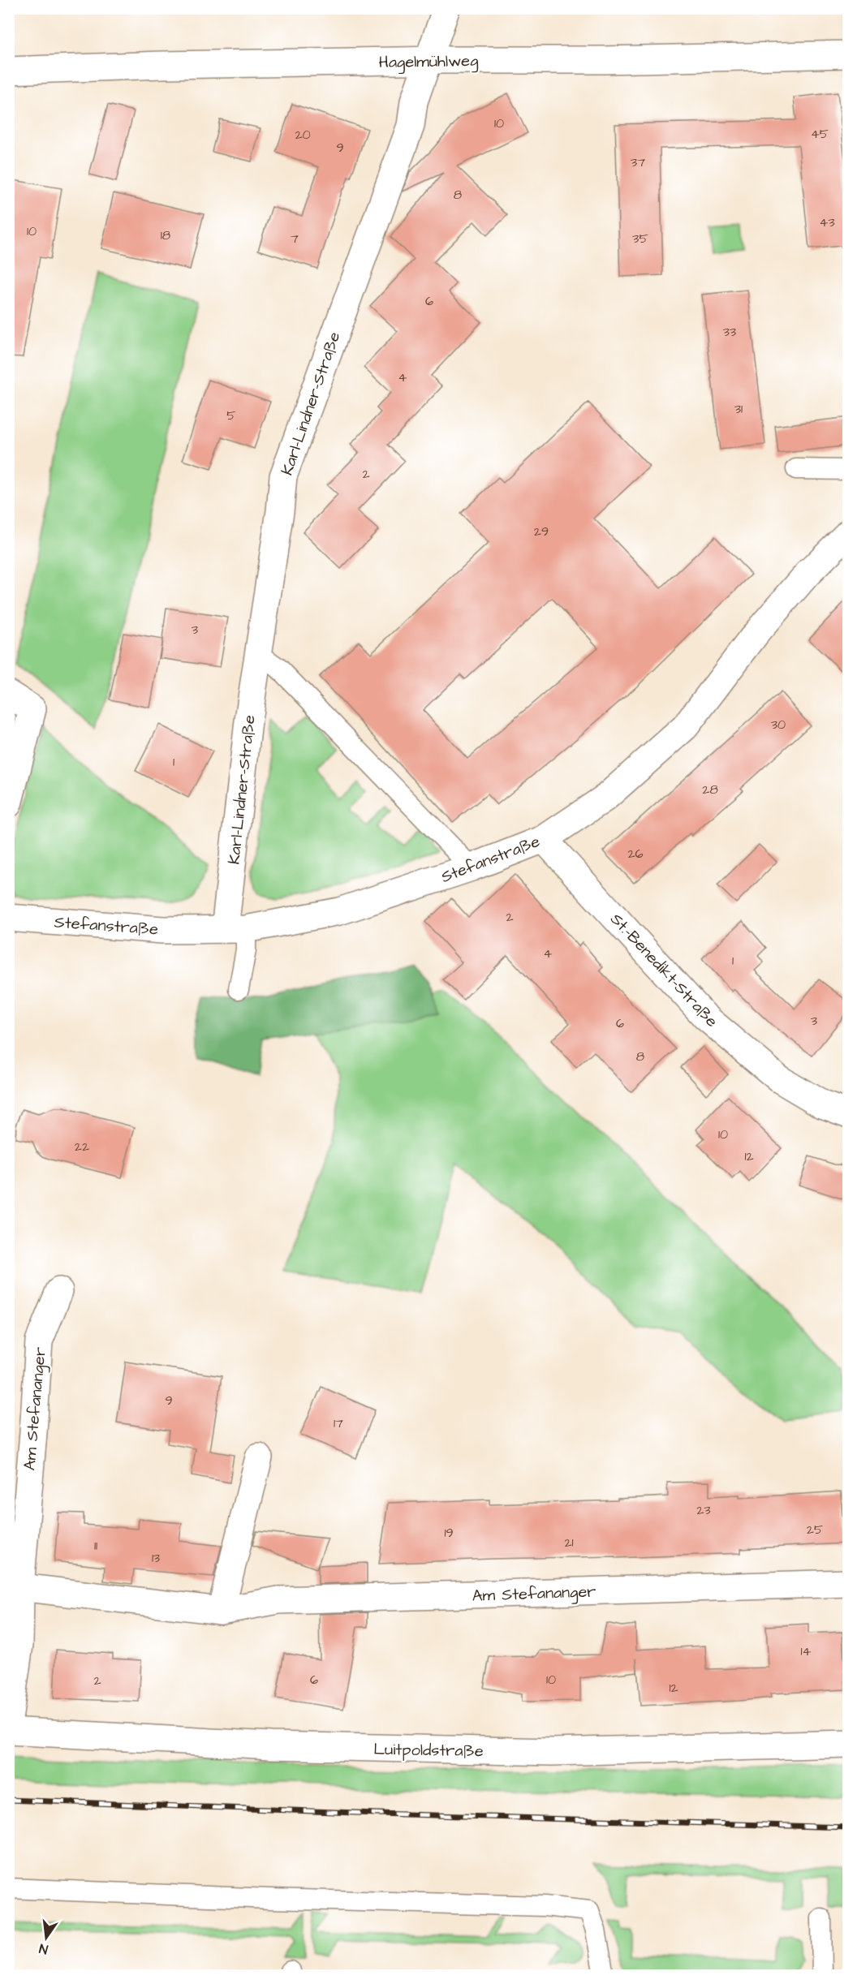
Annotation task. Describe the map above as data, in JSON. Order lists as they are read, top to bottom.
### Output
{
  "streets": {
    "street": [
      "Hagelmühlweg",
      "Karl-Lindner-Straße",
      "Stefanstraße",
      "St.-Benedikt-Straße",
      "Am Stefananger",
      "Luitpoldstraße"
    ]
  },
  "crossings": [
    ["Hagelmühlweg", "Karl-Lindner-Straße"],
    ["Karl-Lindner-Straße", "Stefanstraße"],
    ["Stefanstraße", "St.-Benedikt-Straße"]
  ],
  "house_numbers": [
    "10",
    "45",
    "20",
    "9",
    "37",
    "8",
    "43",
    "10",
    "18",
    "7",
    "35",
    "6",
    "33",
    "4",
    "31",
    "5",
    "2",
    "29",
    "3",
    "30",
    "1",
    "28",
    "26",
    "2",
    "4",
    "1",
    "3",
    "6",
    "8",
    "10",
    "22",
    "12",
    "9",
    "17",
    "23",
    "25",
    "19",
    "21",
    "11",
    "13",
    "14",
    "6",
    "10",
    "2",
    "12"
  ],
  "north": "bottom"
}
